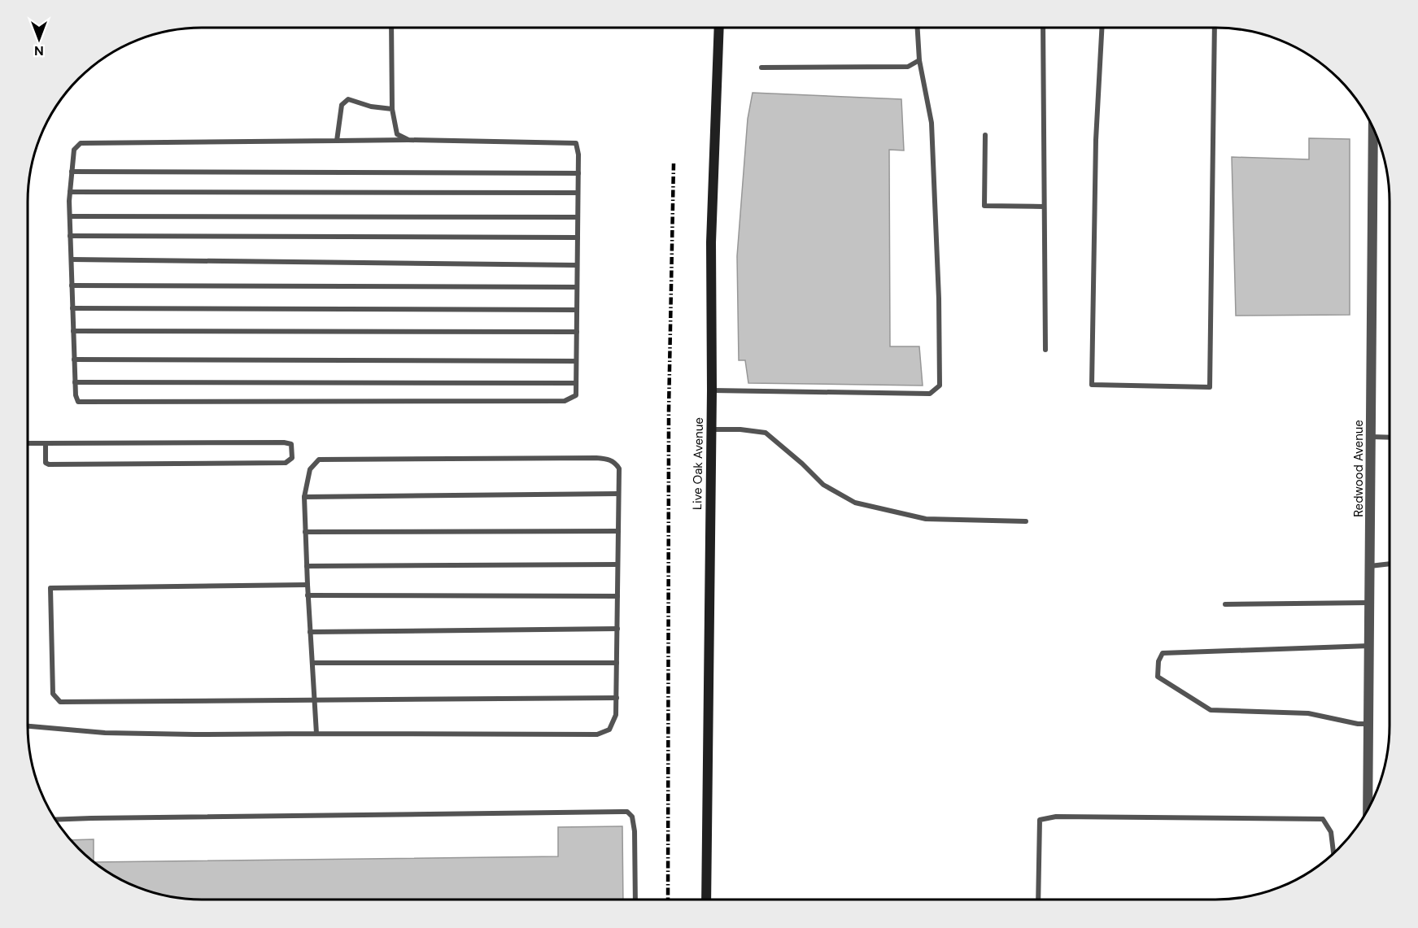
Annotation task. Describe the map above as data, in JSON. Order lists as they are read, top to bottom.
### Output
{
  "streets": {
    "street": ["Live Oak Avenue", "Redwood Avenue"]
  },
  "north": "bottom"
}
